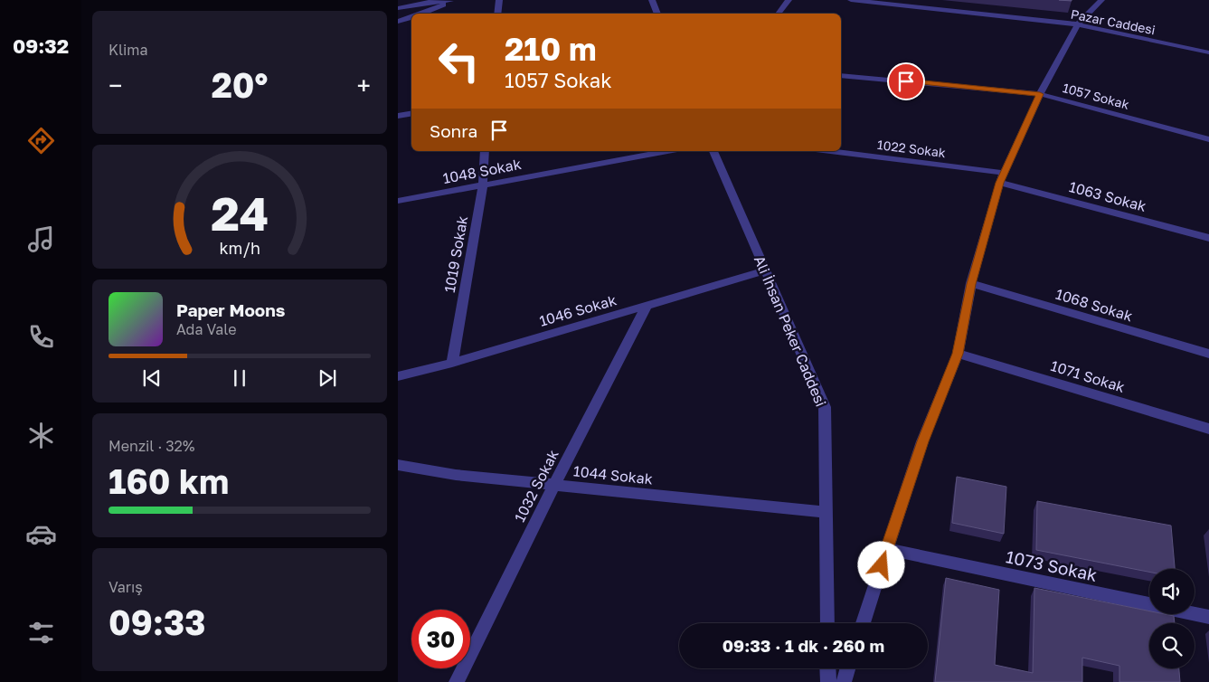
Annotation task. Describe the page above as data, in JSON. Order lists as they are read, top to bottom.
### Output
{
  "streets": {
    "street": [
      "Pazar Caddesi",
      "1057 Sokak",
      "1022 Sokak",
      "1048 Sokak",
      "1063 Sokak",
      "1019 Sokak",
      "1068 Sokak",
      "1046 Sokak",
      "Ali İhsan Peker Caddesi",
      "1071 Sokak",
      "1044 Sokak",
      "1032 Sokak",
      "1073 Sokak"
    ]
  },
  "crossings": [
    ["1022 Sokak", "1063 Sokak"],
    ["1048 Sokak", "1019 Sokak"],
    ["1019 Sokak", "1046 Sokak"],
    ["1046 Sokak", "Ali İhsan Peker Caddesi"],
    ["1046 Sokak", "1032 Sokak"],
    ["Ali İhsan Peker Caddesi", "1044 Sokak"],
    ["1044 Sokak", "1032 Sokak"]
  ],
  "page": {
    "tabs": "09:32",
    "tile": [
      "Klima",
      ["Menzil · 32%", "160 km"],
      ["Varış", "09:33"]
    ],
    "turn": ["210 m", "1057 Sokak"],
    "heat": ["−", "20°", "+"],
    "then": "Sonra",
    "song": ["Paper Moons", "Ada Vale"],
    "limit": "30",
    "trip": "09:33 · 1 dk · 260 m",
    "gauge": ["24", "km/h"]
  }
}
